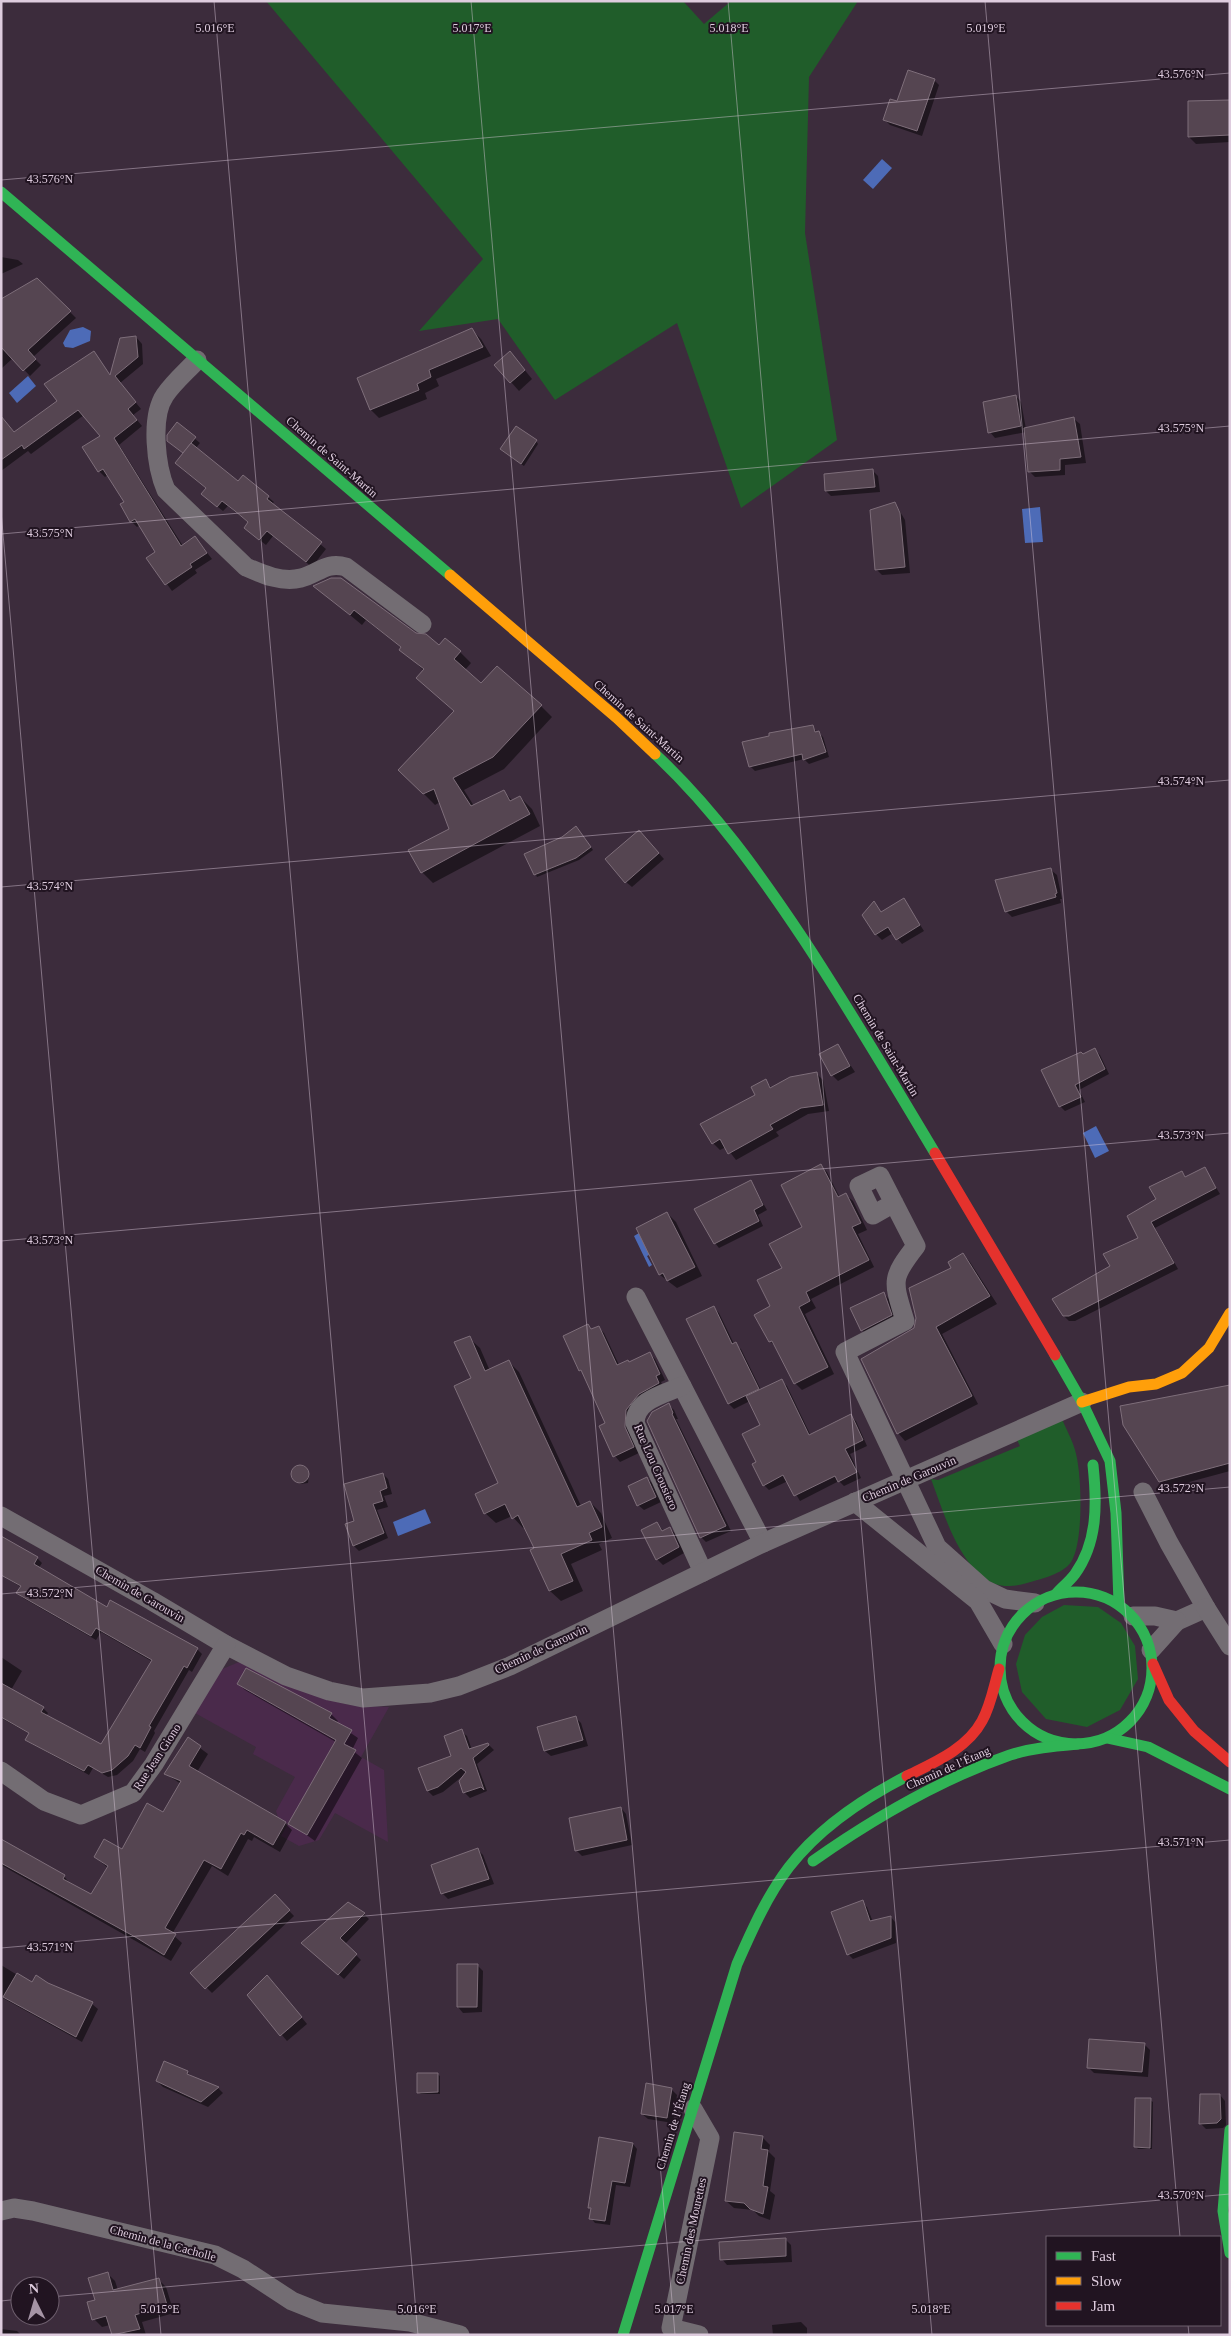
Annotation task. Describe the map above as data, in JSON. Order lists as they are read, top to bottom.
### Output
{
  "streets": {
    "main road": ["Chemin de Saint-Martin", "Chemin de l’Étang"],
    "street": [
      "Rue Lou Crousiero",
      "Chemin de Garouvin",
      "Rue Jean Giono",
      "Chemin des Mourettes",
      "Chemin de la Cacholle"
    ]
  },
  "crossings": [
    ["Chemin de Saint-Martin", "Chemin de Garouvin"],
    ["Chemin de Saint-Martin", "Chemin de l’Étang"],
    ["Rue Lou Crousiero", "Chemin de Garouvin"],
    ["Chemin de Garouvin", "Rue Jean Giono"],
    ["Chemin de l’Étang", "Chemin des Mourettes"]
  ],
  "legend": ["Fast", "Slow", "Jam"],
  "north": "top",
  "coordinates": [
    "5.016°E",
    "5.017°E",
    "5.018°E",
    "5.019°E",
    "43.576°N",
    "43.575°N",
    "43.574°N",
    "43.573°N",
    "43.572°N",
    "43.571°N",
    "43.570°N",
    "5.015°E"
  ]
}
